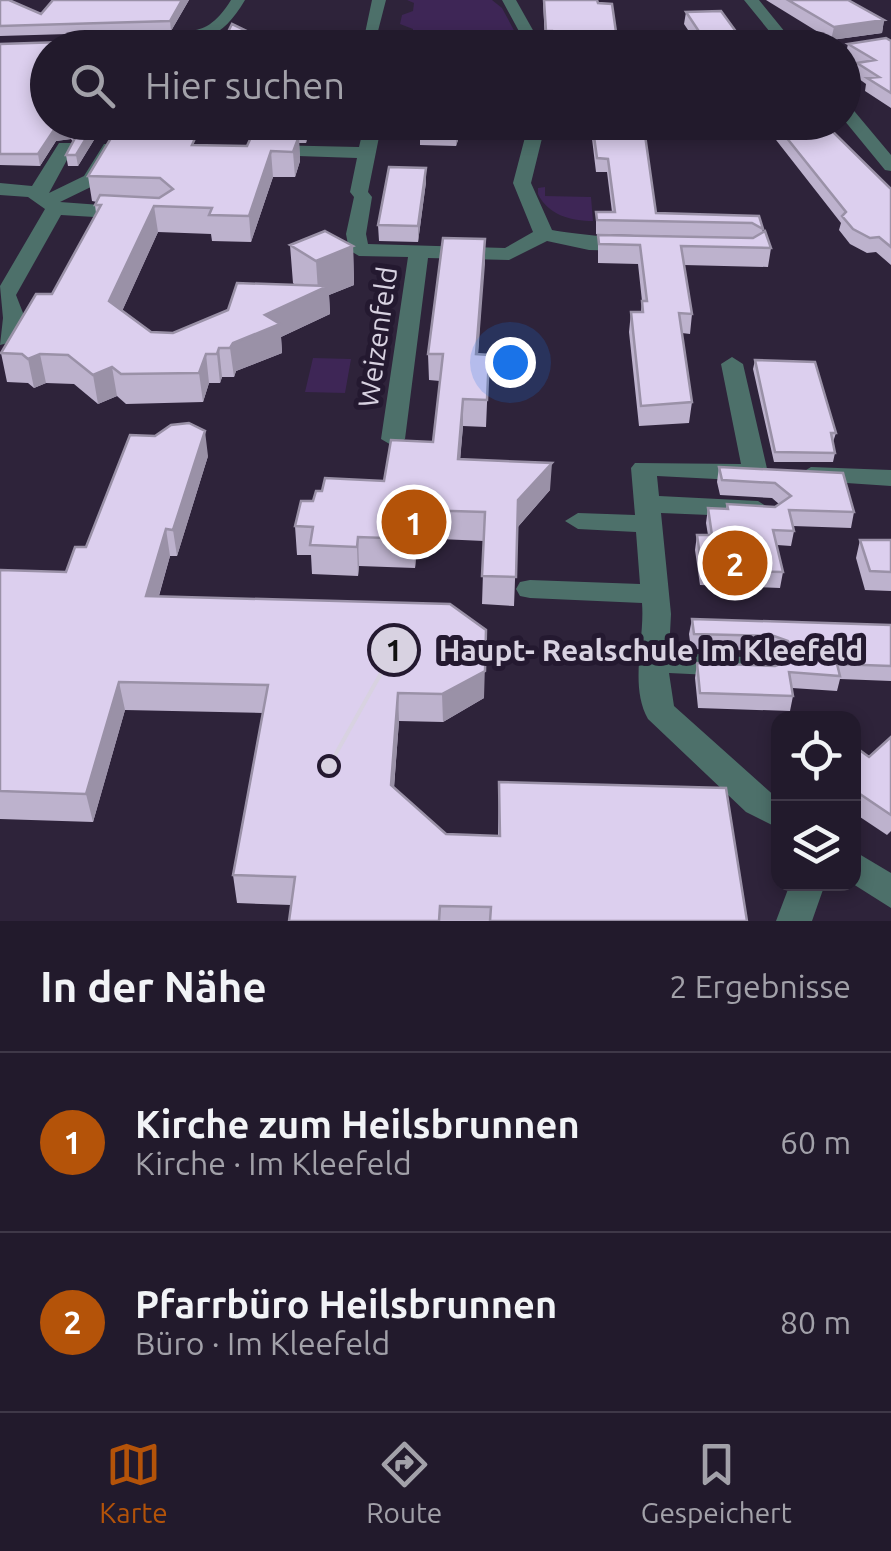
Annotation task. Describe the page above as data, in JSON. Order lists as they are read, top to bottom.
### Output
{
  "streets": {
    "street": ["Weizenfeld"]
  },
  "places": ["Haupt- Realschule Im Kleefeld"],
  "page": {
    "search": "Hier suchen",
    "pins": ["1", "2"],
    "heading": ["In der Nähe", "2 Ergebnisse"],
    "list": [
      {
        "mark": "1",
        "name": "Kirche zum Heilsbrunnen",
        "note": "Kirche · Im Kleefeld",
        "value": "60 m"
      },
      {
        "mark": "2",
        "name": "Pfarrbüro Heilsbrunnen",
        "note": "Büro · Im Kleefeld",
        "value": "80 m"
      }
    ],
    "nav": ["Karte", "Route", "Gespeichert"]
  }
}
